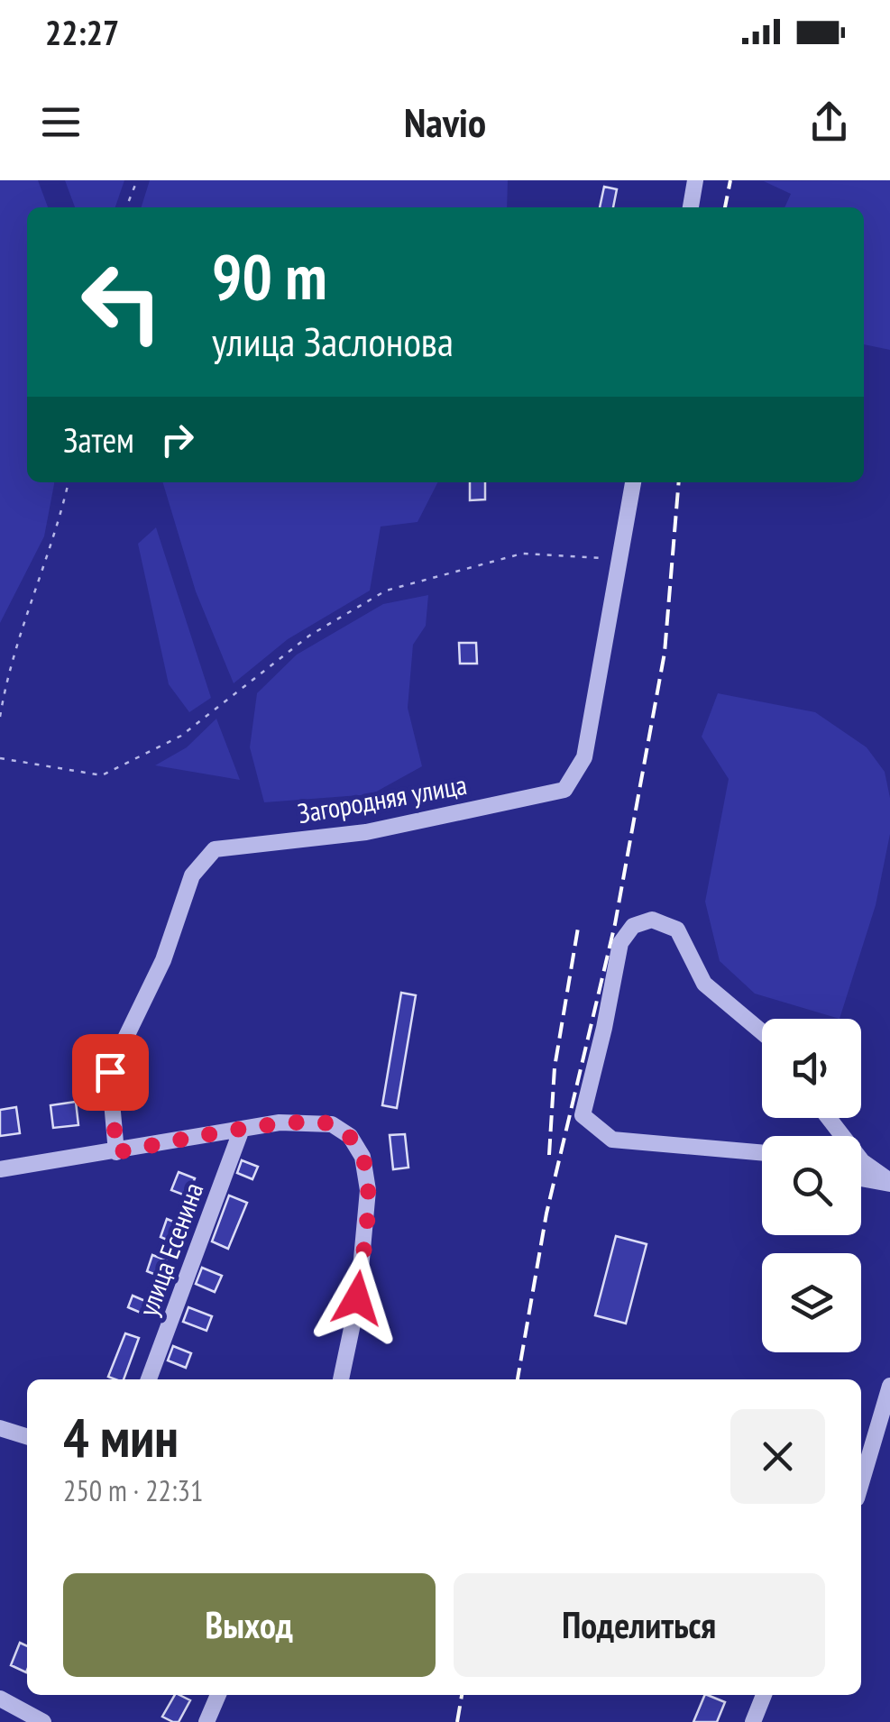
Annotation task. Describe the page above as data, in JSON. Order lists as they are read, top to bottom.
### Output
{
  "streets": {
    "street": ["Загородняя улица", "улица Есенина"]
  },
  "page": {
    "status": "22:27",
    "header": "Navio",
    "turn": ["90 m", "улица Заслонова"],
    "then": "Затем",
    "heading": ["4 мин", "250 m · 22:31"],
    "buttons": ["Выход", "Поделиться"]
  }
}
